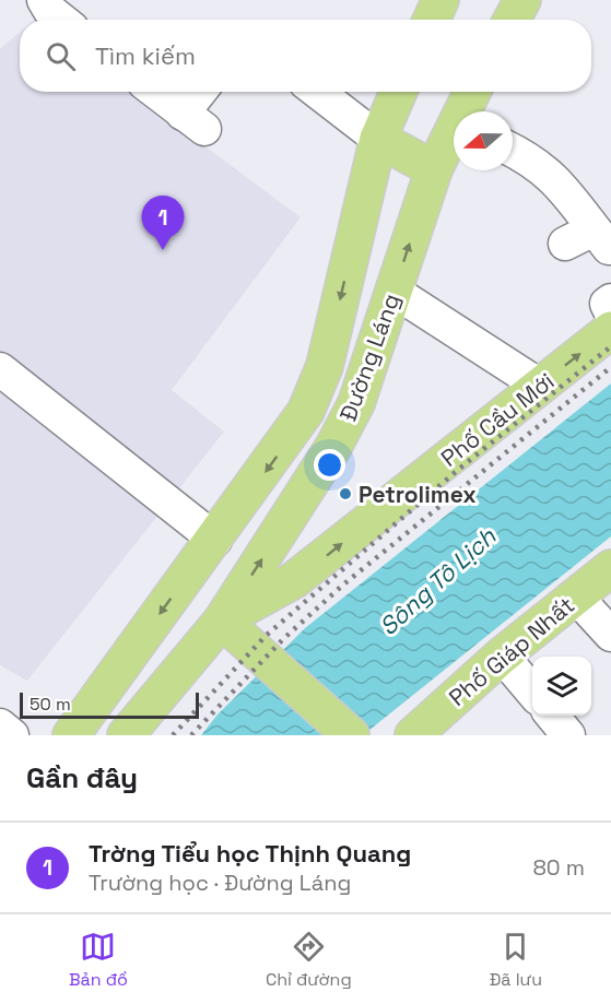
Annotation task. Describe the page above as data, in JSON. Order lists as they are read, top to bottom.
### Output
{
  "streets": {
    "main road": ["Đường Láng", "Phố Cầu Mới", "Phố Giáp Nhất"]
  },
  "crossings": [
    ["Đường Láng", "Phố Cầu Mới"]
  ],
  "one_way": ["Phố Cầu Mới"],
  "water": ["Sông Tô Lịch"],
  "places": ["Petrolimex"],
  "scale_bar": "50 m",
  "north": "left",
  "page": {
    "search": "Tìm kiếm",
    "pins": "1",
    "scale": "50 m",
    "heading": "Gần đây",
    "list": [
      {
        "mark": "1",
        "name": "Trờng Tiểu học Thịnh Quang",
        "note": "Trường học · Đường Láng",
        "value": "80 m"
      }
    ],
    "nav": ["Bản đồ", "Chỉ đường", "Đã lưu"]
  }
}
